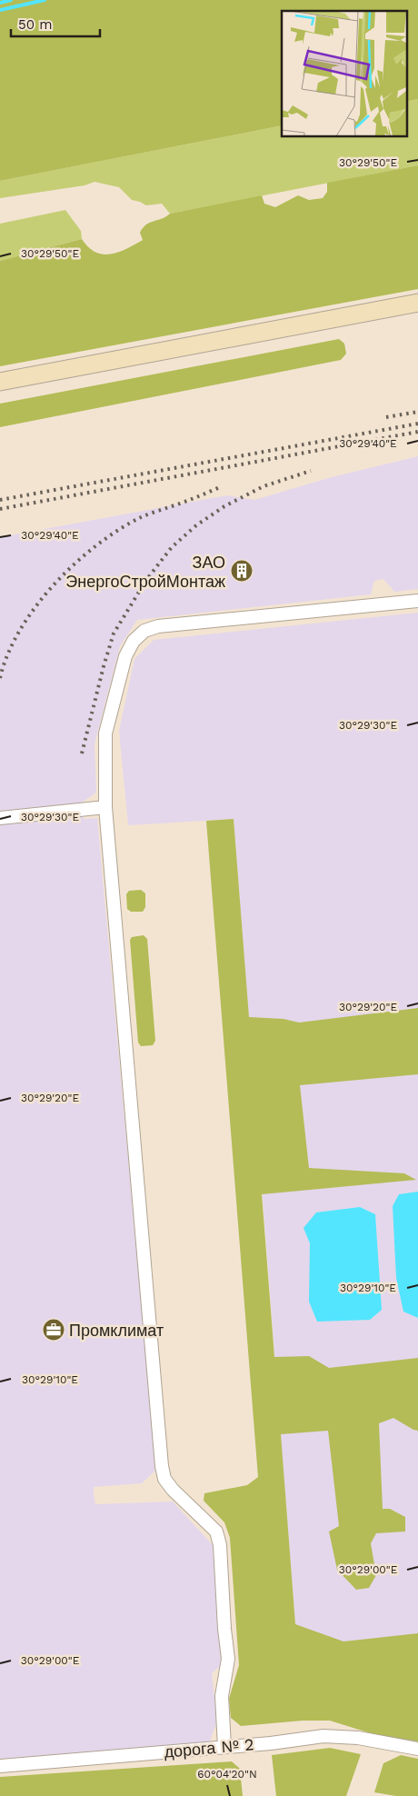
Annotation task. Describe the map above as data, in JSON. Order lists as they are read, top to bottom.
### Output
{
  "streets": {
    "street": ["дорога № 2"]
  },
  "places": {
    "building": ["ЗАО ЭнергоСтройМонтаж"],
    "office": ["Промклимат"]
  },
  "scale_bar": "50 m",
  "coordinates": [
    "30°29'50\"E",
    "30°29'40\"E",
    "30°29'30\"E",
    "30°29'20\"E",
    "30°29'10\"E",
    "30°29'00\"E",
    "60°04'20\"N"
  ]
}
